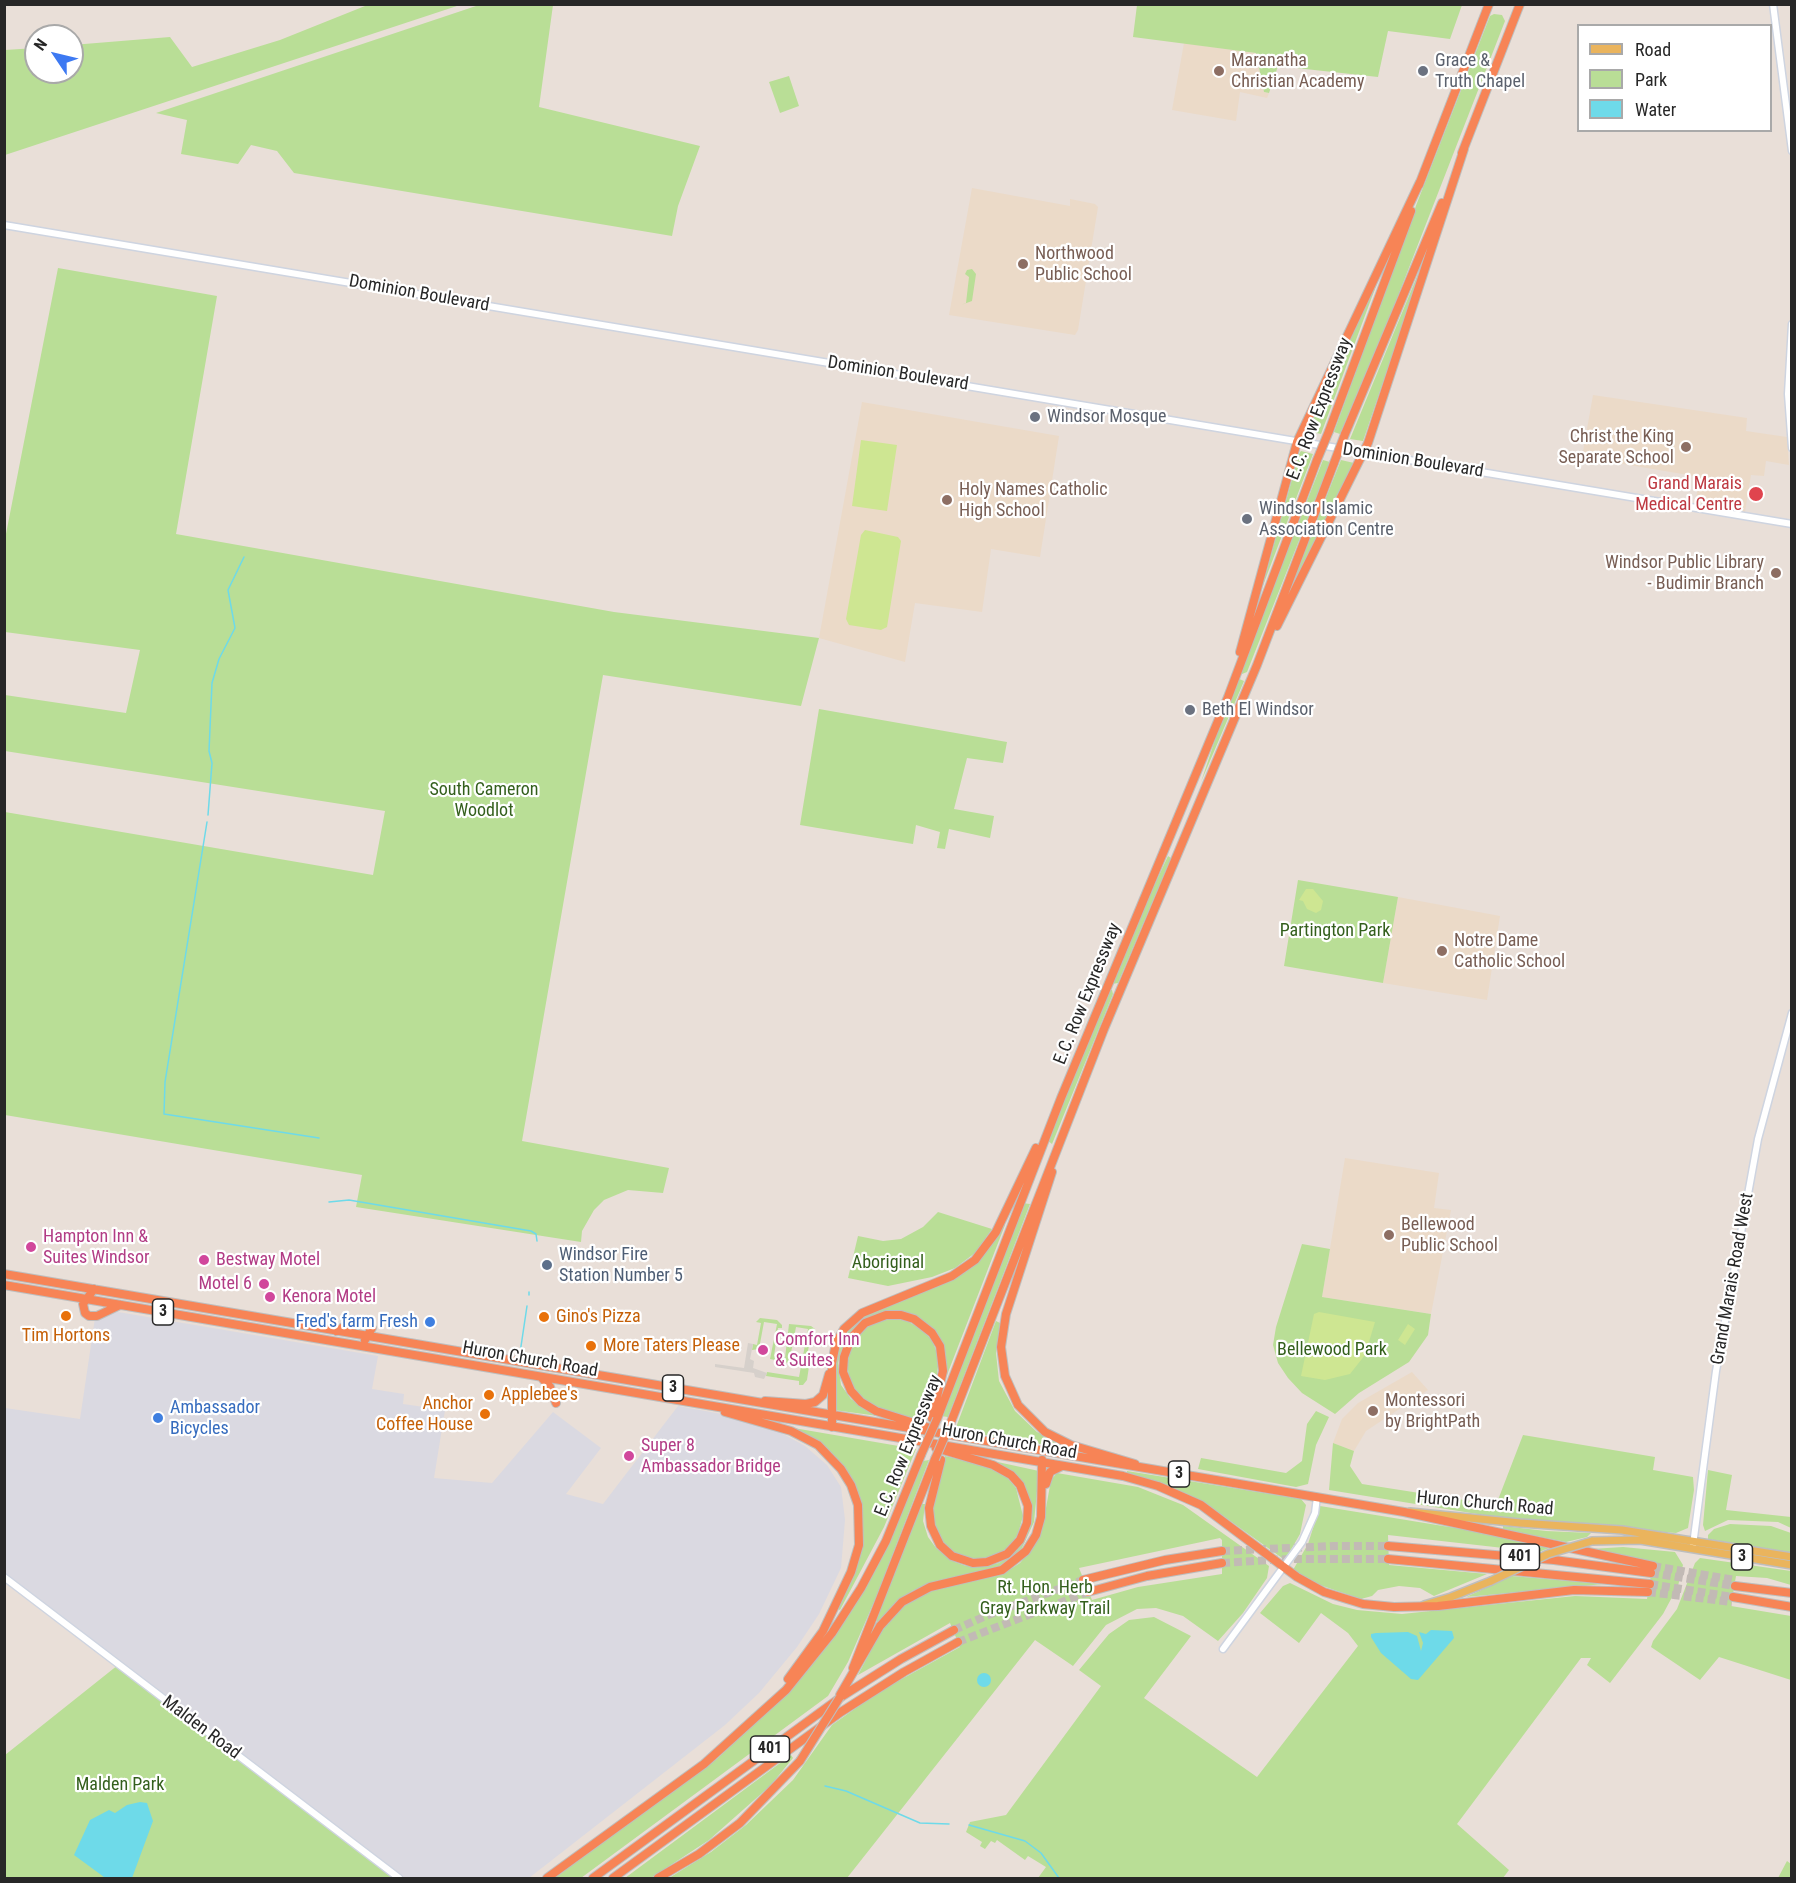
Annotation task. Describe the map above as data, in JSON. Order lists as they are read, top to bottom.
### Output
{
  "streets": {
    "highway": [
      "E.C. Row Expressway",
      "3",
      "Huron Church Road",
      "401"
    ],
    "street": ["Dominion Boulevard", "Grand Marais Road West", "Malden Road"]
  },
  "crossings": [
    ["E.C. Row Expressway", "Huron Church Road"],
    ["Grand Marais Road West", "Huron Church Road"],
    ["Huron Church Road", "401"]
  ],
  "parks": [
    "South Cameron Woodlot",
    "Partington Park",
    "Aboriginal",
    "Bellewood Park",
    "Rt. Hon. Herb Gray Parkway Trail",
    "Malden Park"
  ],
  "places": [
    "Maranatha Christian Academy",
    "Grace & Truth Chapel",
    "Northwood Public School",
    "Windsor Mosque",
    "Christ the King Separate School",
    "Grand Marais Medical Centre",
    "Holy Names Catholic High School",
    "Windsor Islamic Association Centre",
    "Windsor Public Library - Budimir Branch",
    "Beth El Windsor",
    "Notre Dame Catholic School",
    "Bellewood Public School",
    "Hampton Inn & Suites Windsor",
    "Bestway Motel",
    "Windsor Fire Station Number 5",
    "Motel 6",
    "Kenora Motel",
    "Tim Hortons",
    "Gino's Pizza",
    "Fred's farm Fresh",
    "More Taters Please",
    "Comfort Inn & Suites",
    "Applebee's",
    "Montessori by BrightPath",
    "Anchor Coffee House",
    "Ambassador Bicycles",
    "Super 8 Ambassador Bridge"
  ],
  "legend": ["Road", "Park", "Water"],
  "north": "top left"
}
